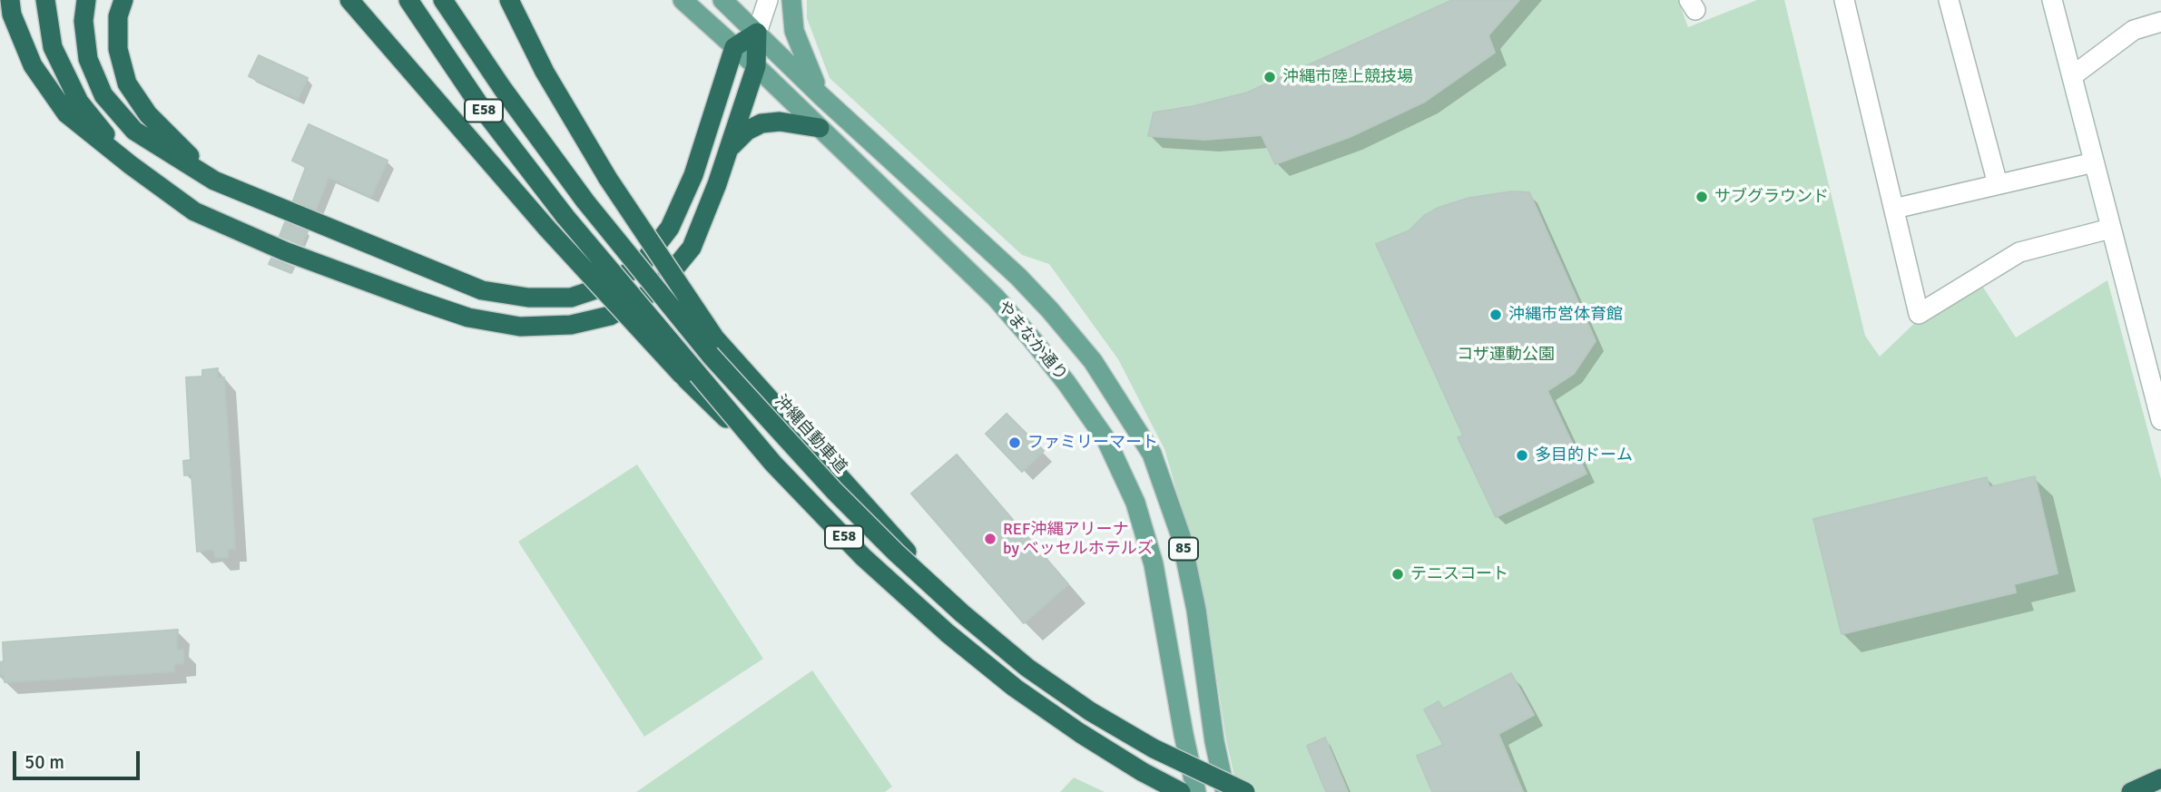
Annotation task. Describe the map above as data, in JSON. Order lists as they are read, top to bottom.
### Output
{
  "streets": {
    "highway": ["E58", "沖縄自動車道"],
    "main road": ["やまなか通り", "85"]
  },
  "parks": ["コザ運動公園"],
  "places": [
    "沖縄市陸上競技場",
    "サブグラウンド",
    "沖縄市営体育館",
    "ファミリーマート",
    "多目的ドーム",
    "REF沖縄アリーナ by ベッセルホテルズ",
    "テニスコート"
  ],
  "scale_bar": "50 m"
}
